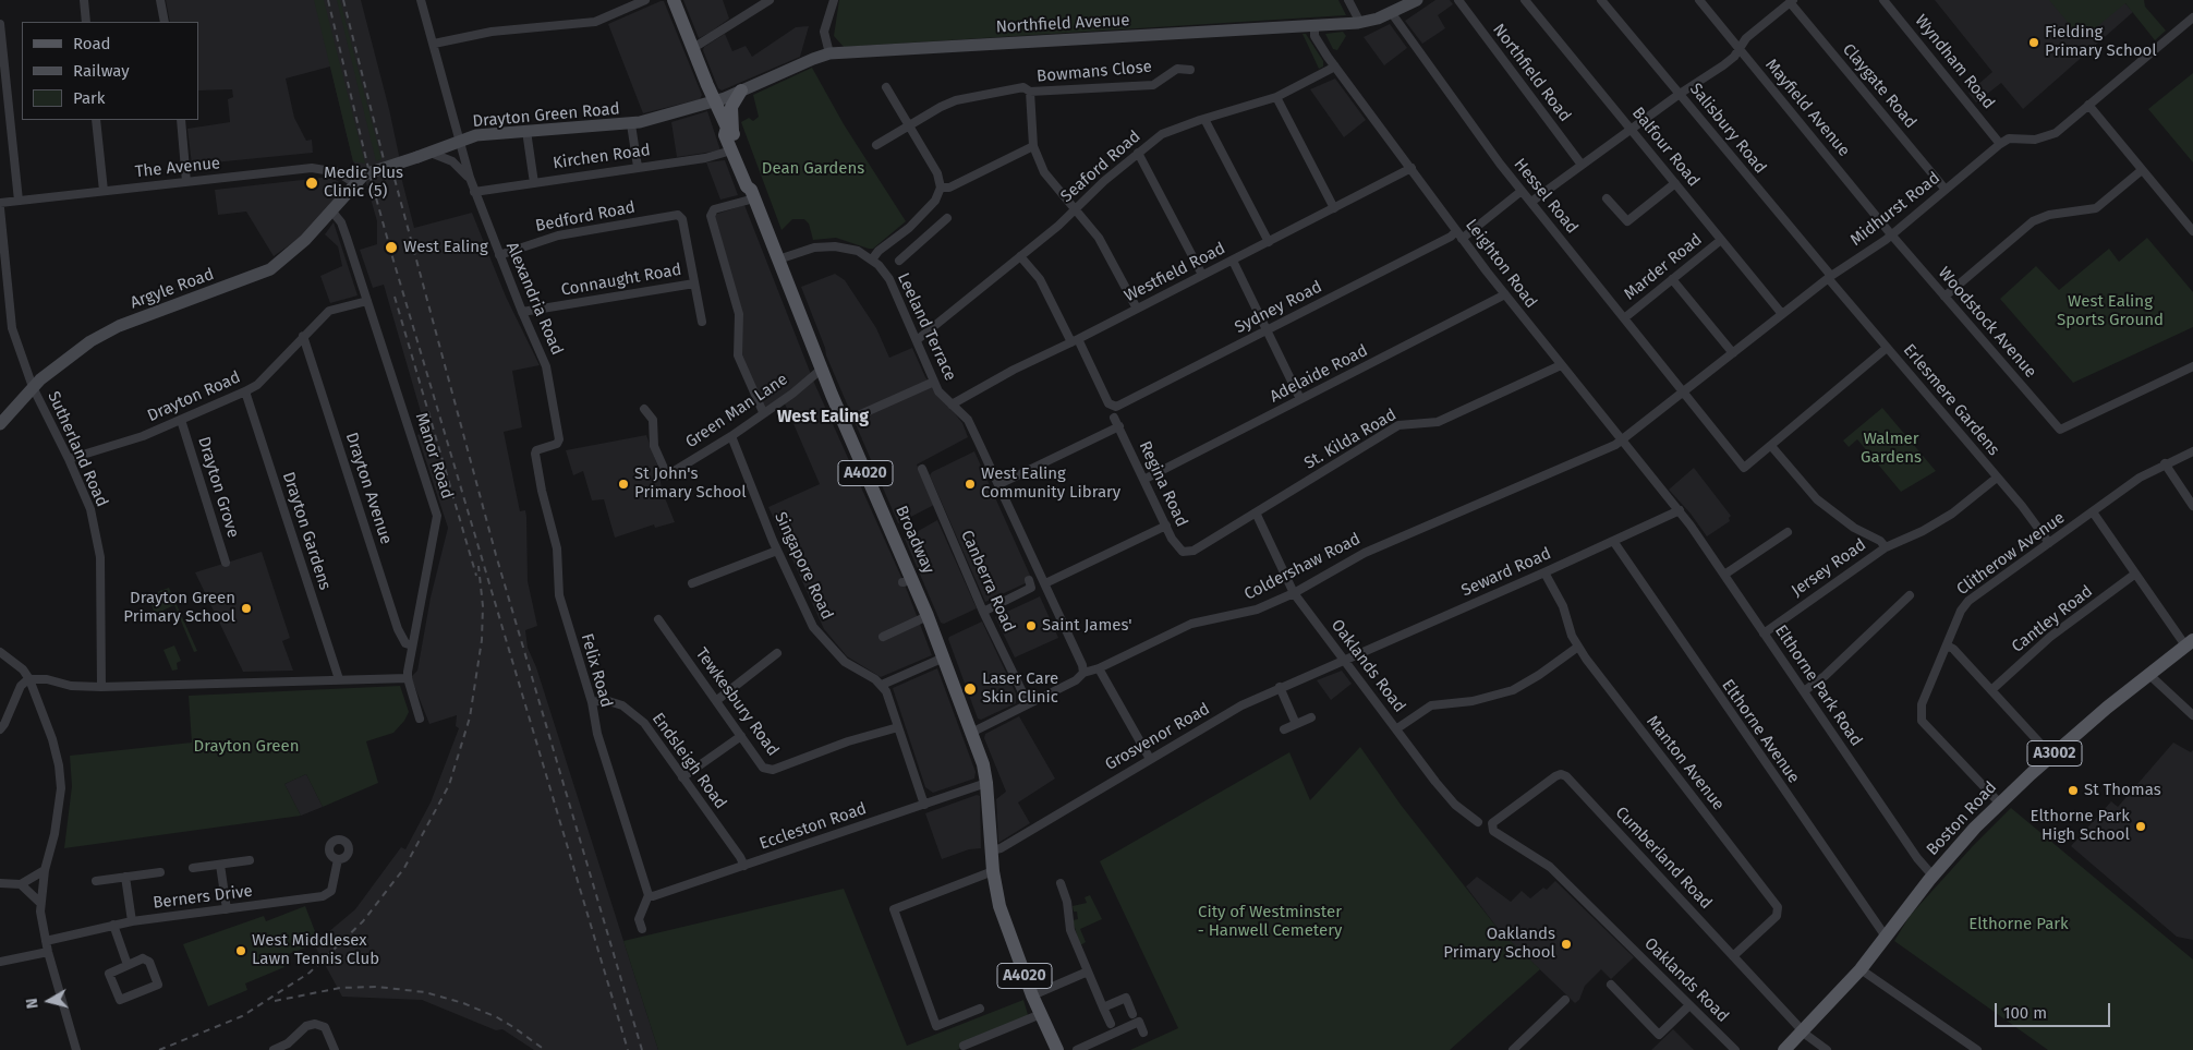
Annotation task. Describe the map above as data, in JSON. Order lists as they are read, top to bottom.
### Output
{
  "streets": {
    "main road": [
      "Northfield Avenue",
      "Drayton Green Road",
      "Argyle Road",
      "A4020",
      "Broadway",
      "A3002",
      "Boston Road"
    ],
    "street": [
      "Wyndham Road",
      "Bowmans Close",
      "Northfield Road",
      "Claygate Road",
      "Mayfield Avenue",
      "Salisbury Road",
      "Balfour Road",
      "Kirchen Road",
      "Seaford Road",
      "The Avenue",
      "Hessel Road",
      "Midhurst Road",
      "Bedford Road",
      "Leighton Road",
      "Marder Road",
      "Westfield Road",
      "Connaught Road",
      "Alexandria Road",
      "Sydney Road",
      "Woodstock Avenue",
      "Leeland Terrace",
      "Adelaide Road",
      "Drayton Road",
      "Erlesmere Gardens",
      "Green Man Lane",
      "St. Kilda Road",
      "Sutherland Road",
      "Manor Road",
      "Regina Road",
      "Drayton Grove",
      "Drayton Avenue",
      "Drayton Gardens",
      "Clitherow Avenue",
      "Singapore Road",
      "Coldershaw Road",
      "Jersey Road",
      "Seward Road",
      "Canberra Road",
      "Cantley Road",
      "Oaklands Road",
      "Felix Road",
      "Elthorne Park Road",
      "Tewkesbury Road",
      "Elthorne Avenue",
      "Grosvenor Road",
      "Endsleigh Road",
      "Manton Avenue",
      "Eccleston Road",
      "Cumberland Road",
      "Berners Drive"
    ]
  },
  "crossings": [
    ["Northfield Avenue", "Drayton Green Road"],
    ["Northfield Avenue", "Hessel Road"],
    ["Northfield Avenue", "Leighton Road"],
    ["Northfield Avenue", "A4020"],
    ["Northfield Avenue", "Broadway"],
    ["Wyndham Road", "Midhurst Road"],
    ["Claygate Road", "Midhurst Road"],
    ["Mayfield Avenue", "Midhurst Road"],
    ["Mayfield Avenue", "Woodstock Avenue"],
    ["Drayton Green Road", "The Avenue"],
    ["Drayton Green Road", "Argyle Road"],
    ["Drayton Green Road", "Alexandria Road"],
    ["Drayton Green Road", "A4020"],
    ["Drayton Green Road", "Broadway"],
    ["Salisbury Road", "Midhurst Road"],
    ["Salisbury Road", "Erlesmere Gardens"],
    ["Balfour Road", "Midhurst Road"],
    ["Balfour Road", "Marder Road"],
    ["Kirchen Road", "Alexandria Road"],
    ["Kirchen Road", "Broadway"],
    ["Seaford Road", "Leighton Road"],
    ["Seaford Road", "Leeland Terrace"],
    ["The Avenue", "Argyle Road"],
    ["Hessel Road", "Midhurst Road"],
    ["Hessel Road", "Marder Road"],
    ["Hessel Road", "Sydney Road"],
    ["Midhurst Road", "Leighton Road"],
    ["Midhurst Road", "Woodstock Avenue"],
    ["Midhurst Road", "Erlesmere Gardens"],
    ["Midhurst Road", "Coldershaw Road"],
    ["Bedford Road", "Connaught Road"],
    ["Bedford Road", "Alexandria Road"],
    ["Leighton Road", "Westfield Road"],
    ["Leighton Road", "Sydney Road"],
    ["Leighton Road", "Adelaide Road"],
    ["Leighton Road", "St. Kilda Road"],
    ["Leighton Road", "Coldershaw Road"],
    ["Leighton Road", "Seward Road"],
    ["Leighton Road", "Elthorne Park Road"],
    ["Westfield Road", "Sydney Road"],
    ["Westfield Road", "Leeland Terrace"],
    ["Connaught Road", "Alexandria Road"],
    ["Argyle Road", "Sutherland Road"],
    ["Argyle Road", "Manor Road"],
    ["Alexandria Road", "Felix Road"],
    ["Leeland Terrace", "Broadway"],
    ["Leeland Terrace", "Coldershaw Road"],
    ["Adelaide Road", "Regina Road"],
    ["Drayton Road", "Sutherland Road"],
    ["Drayton Road", "Manor Road"],
    ["Drayton Road", "Drayton Grove"],
    ["Drayton Road", "Drayton Avenue"],
    ["Drayton Road", "Drayton Gardens"],
    ["Erlesmere Gardens", "Clitherow Avenue"],
    ["Erlesmere Gardens", "Jersey Road"],
    ["Green Man Lane", "Broadway"],
    ["Green Man Lane", "Singapore Road"],
    ["St. Kilda Road", "Regina Road"],
    ["St. Kilda Road", "Oaklands Road"],
    ["Manor Road", "Drayton Avenue"],
    ["A4020", "Broadway"],
    ["A4020", "Grosvenor Road"],
    ["Broadway", "Coldershaw Road"],
    ["Broadway", "Grosvenor Road"],
    ["Broadway", "Eccleston Road"],
    ["Clitherow Avenue", "Boston Road"],
    ["Coldershaw Road", "Canberra Road"],
    ["Coldershaw Road", "Oaklands Road"],
    ["Jersey Road", "Elthorne Park Road"],
    ["Seward Road", "Oaklands Road"],
    ["Seward Road", "Elthorne Park Road"],
    ["Seward Road", "Elthorne Avenue"],
    ["Seward Road", "Grosvenor Road"],
    ["Seward Road", "Manton Avenue"],
    ["Oaklands Road", "Grosvenor Road"],
    ["Oaklands Road", "Cumberland Road"],
    ["Felix Road", "Endsleigh Road"],
    ["Felix Road", "Eccleston Road"],
    ["Elthorne Park Road", "Boston Road"],
    ["Elthorne Avenue", "Boston Road"],
    ["Endsleigh Road", "Eccleston Road"],
    ["Manton Avenue", "Cumberland Road"],
    ["Boston Road", "Cumberland Road"]
  ],
  "districts": ["West Ealing"],
  "parks": [
    "Dean Gardens",
    "West Ealing Sports Ground",
    "Walmer Gardens",
    "Drayton Green",
    "City of Westminster - Hanwell Cemetery",
    "Elthorne Park"
  ],
  "places": [
    "Fielding Primary School",
    "Medic Plus Clinic (5)",
    "West Ealing",
    "St John's Primary School",
    "West Ealing Community Library",
    "Drayton Green Primary School",
    "Saint James'",
    "Laser Care Skin Clinic",
    "St Thomas",
    "Elthorne Park High School",
    "Oaklands Primary School",
    "West Middlesex Lawn Tennis Club"
  ],
  "legend": ["Road", "Railway", "Park"],
  "scale_bar": "100 m",
  "north": "left"
}
